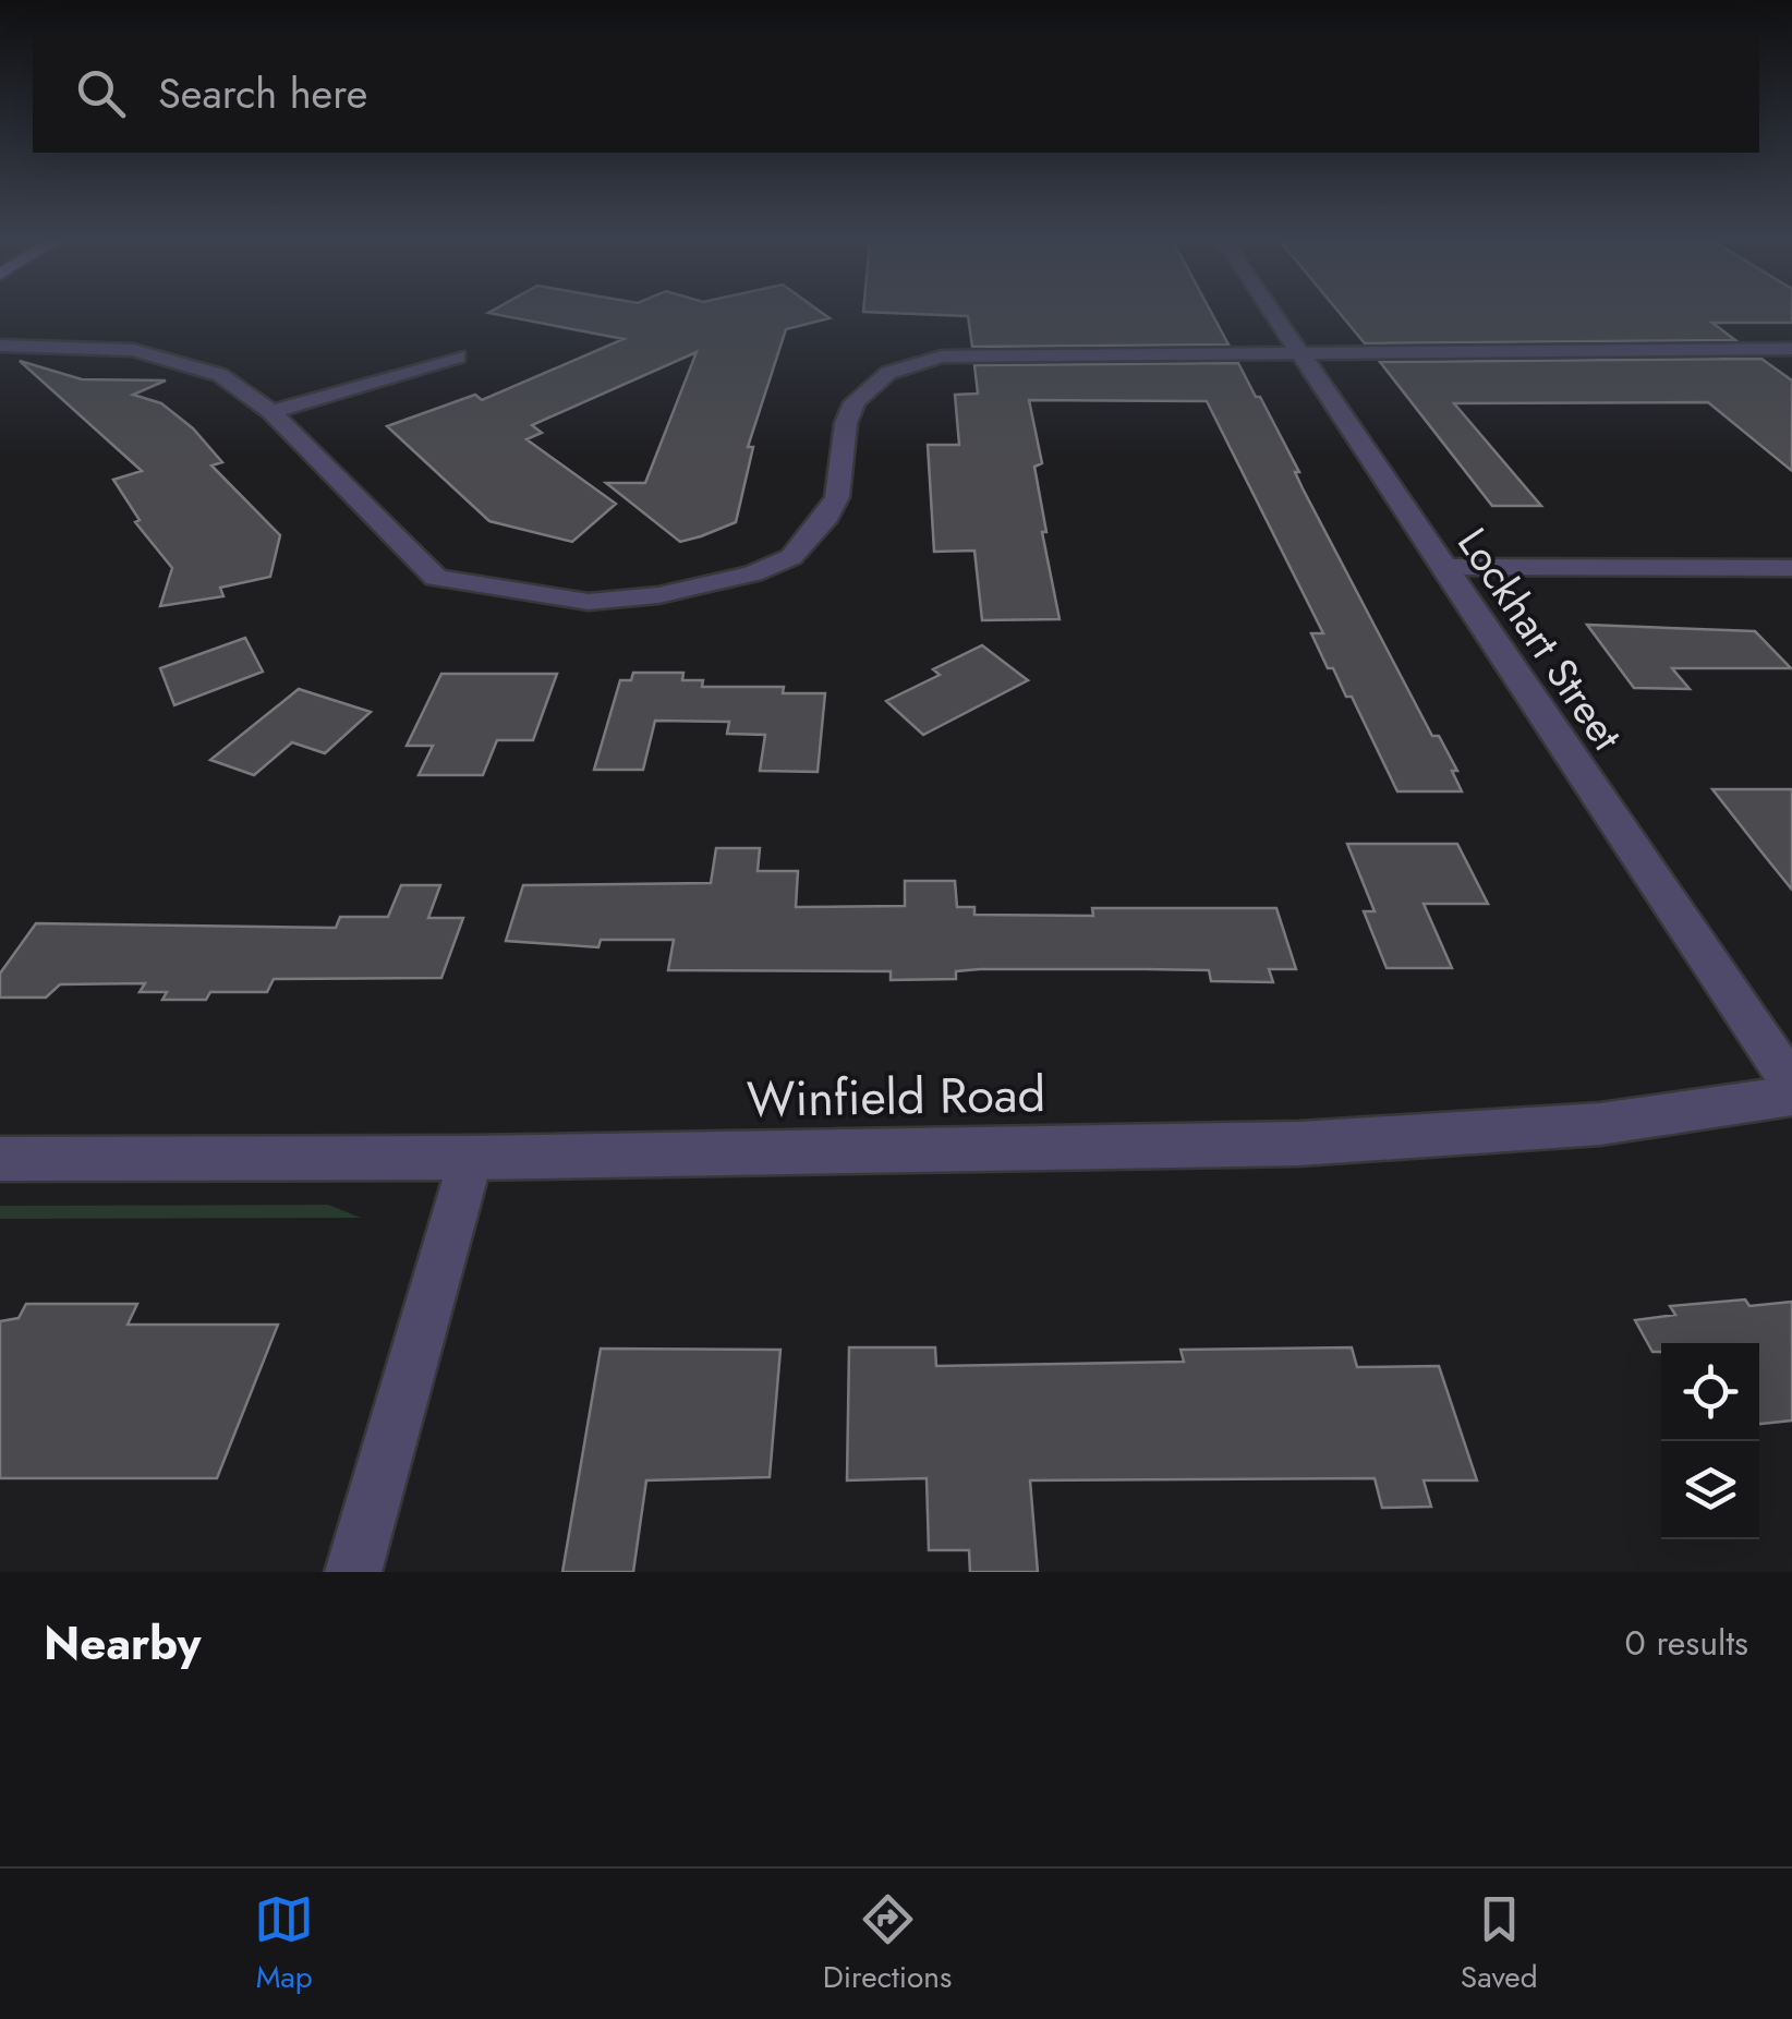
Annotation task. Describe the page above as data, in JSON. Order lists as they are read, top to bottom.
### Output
{
  "streets": {
    "street": ["Lockhart Street", "Winfield Road"]
  },
  "page": {
    "search": "Search here",
    "heading": ["Nearby", "0 results"],
    "nav": ["Map", "Directions", "Saved"]
  }
}
